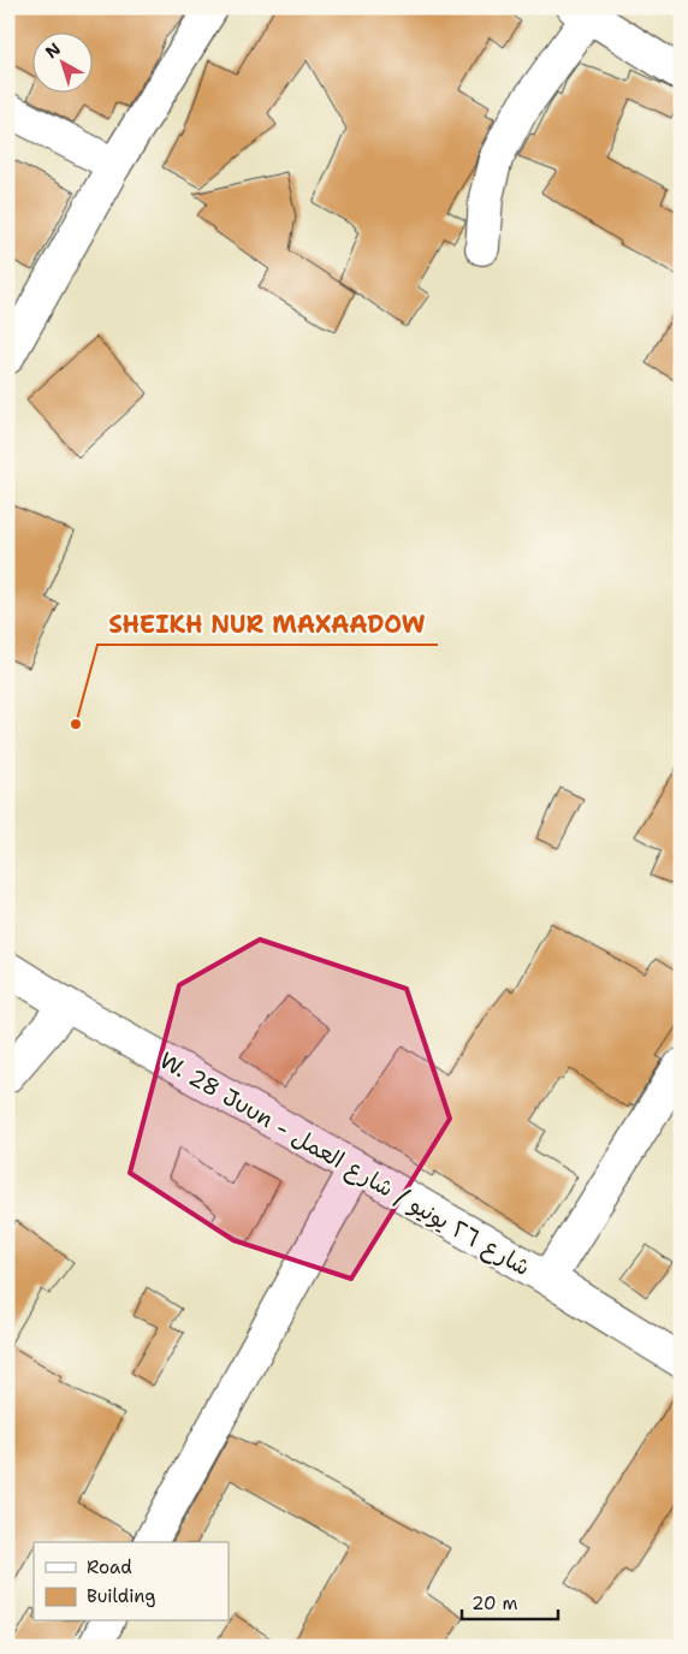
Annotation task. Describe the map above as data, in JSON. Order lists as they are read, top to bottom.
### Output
{
  "streets": {
    "street": ["W. 28 Juun - شارع ٢٦ يونيو / شارع العمل"]
  },
  "places": ["SHEIKH NUR MAXAADOW"],
  "legend": ["Road", "Building"],
  "scale_bar": "20 m",
  "north": "top left"
}
